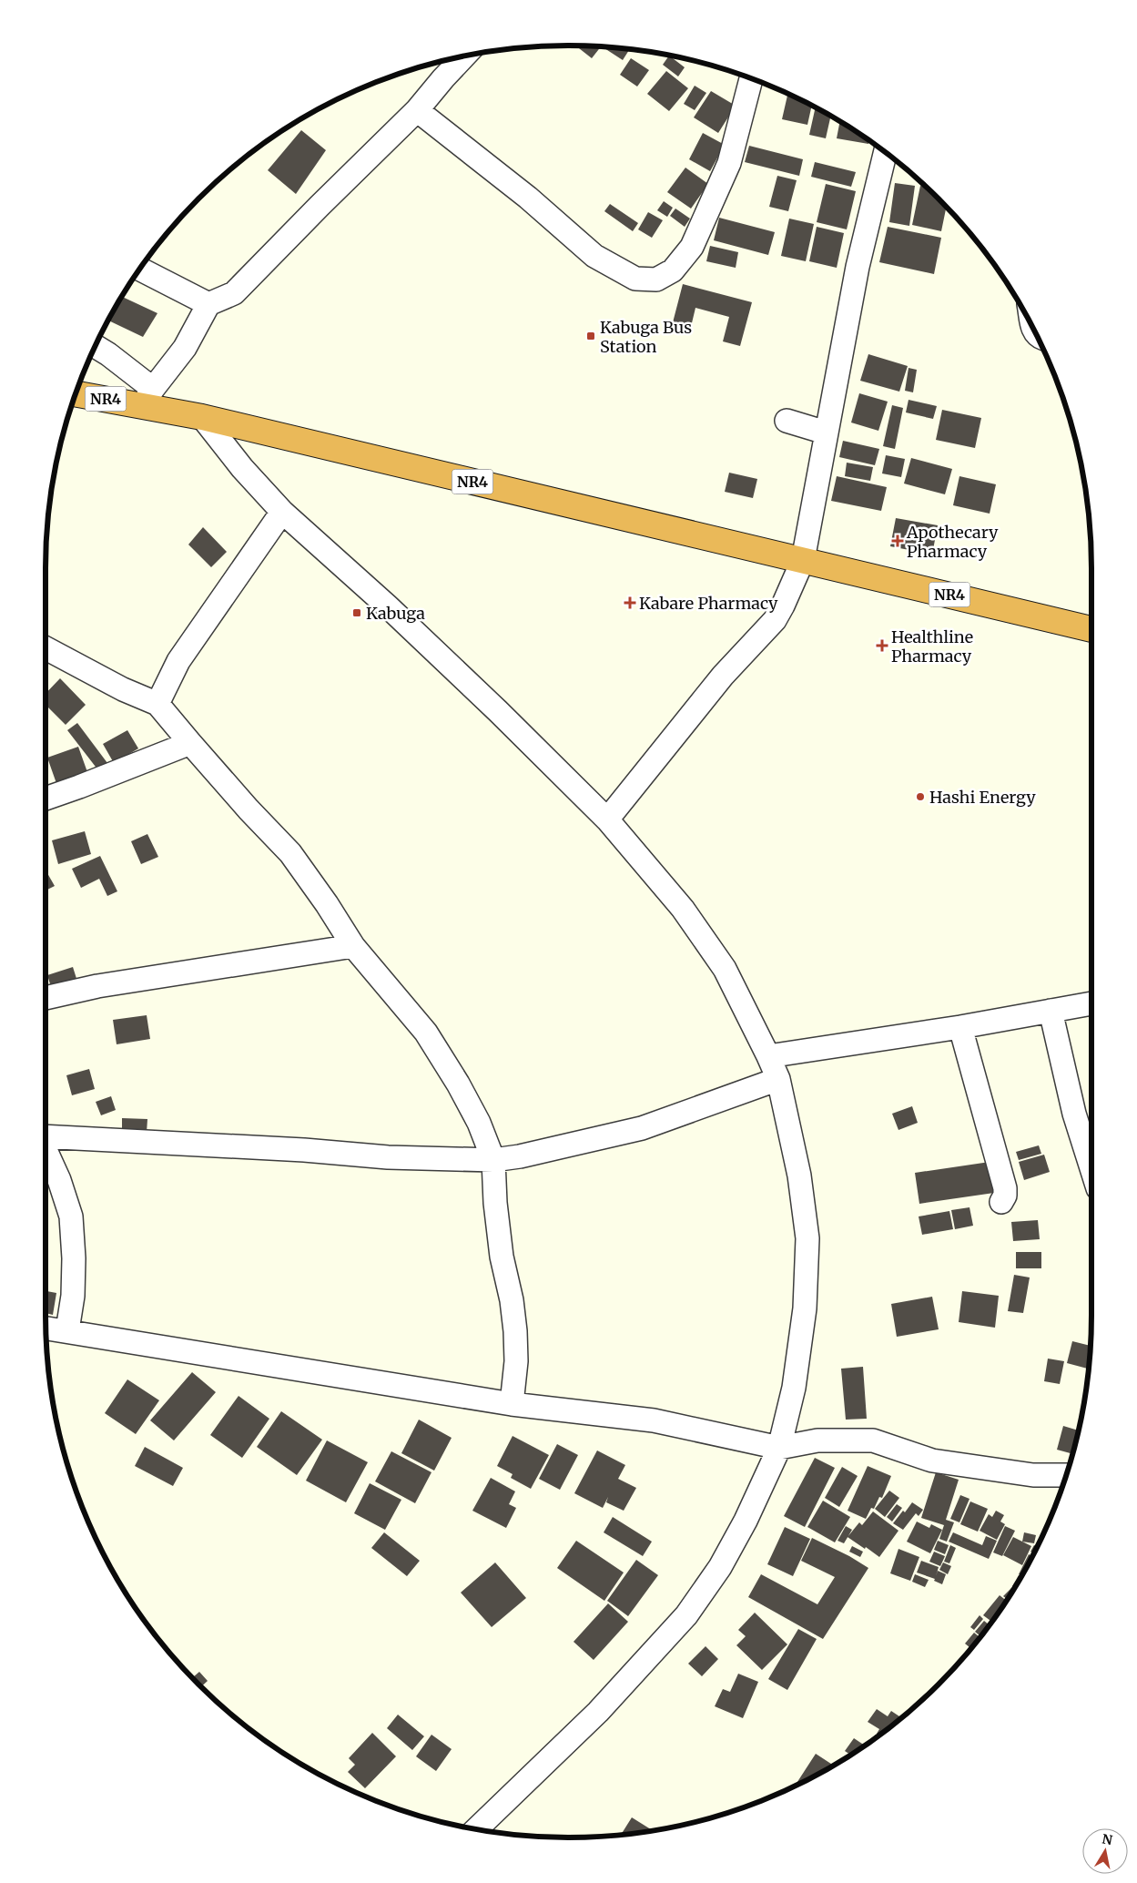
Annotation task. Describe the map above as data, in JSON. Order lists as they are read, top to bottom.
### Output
{
  "streets": {
    "highway": ["NR4"]
  },
  "places": {
    "transit": ["Kabuga Bus Station", "Kabuga"],
    "health": ["Apothecary Pharmacy", "Kabare Pharmacy", "Healthline Pharmacy"],
    "other": ["Hashi Energy"]
  },
  "north": "top"
}
